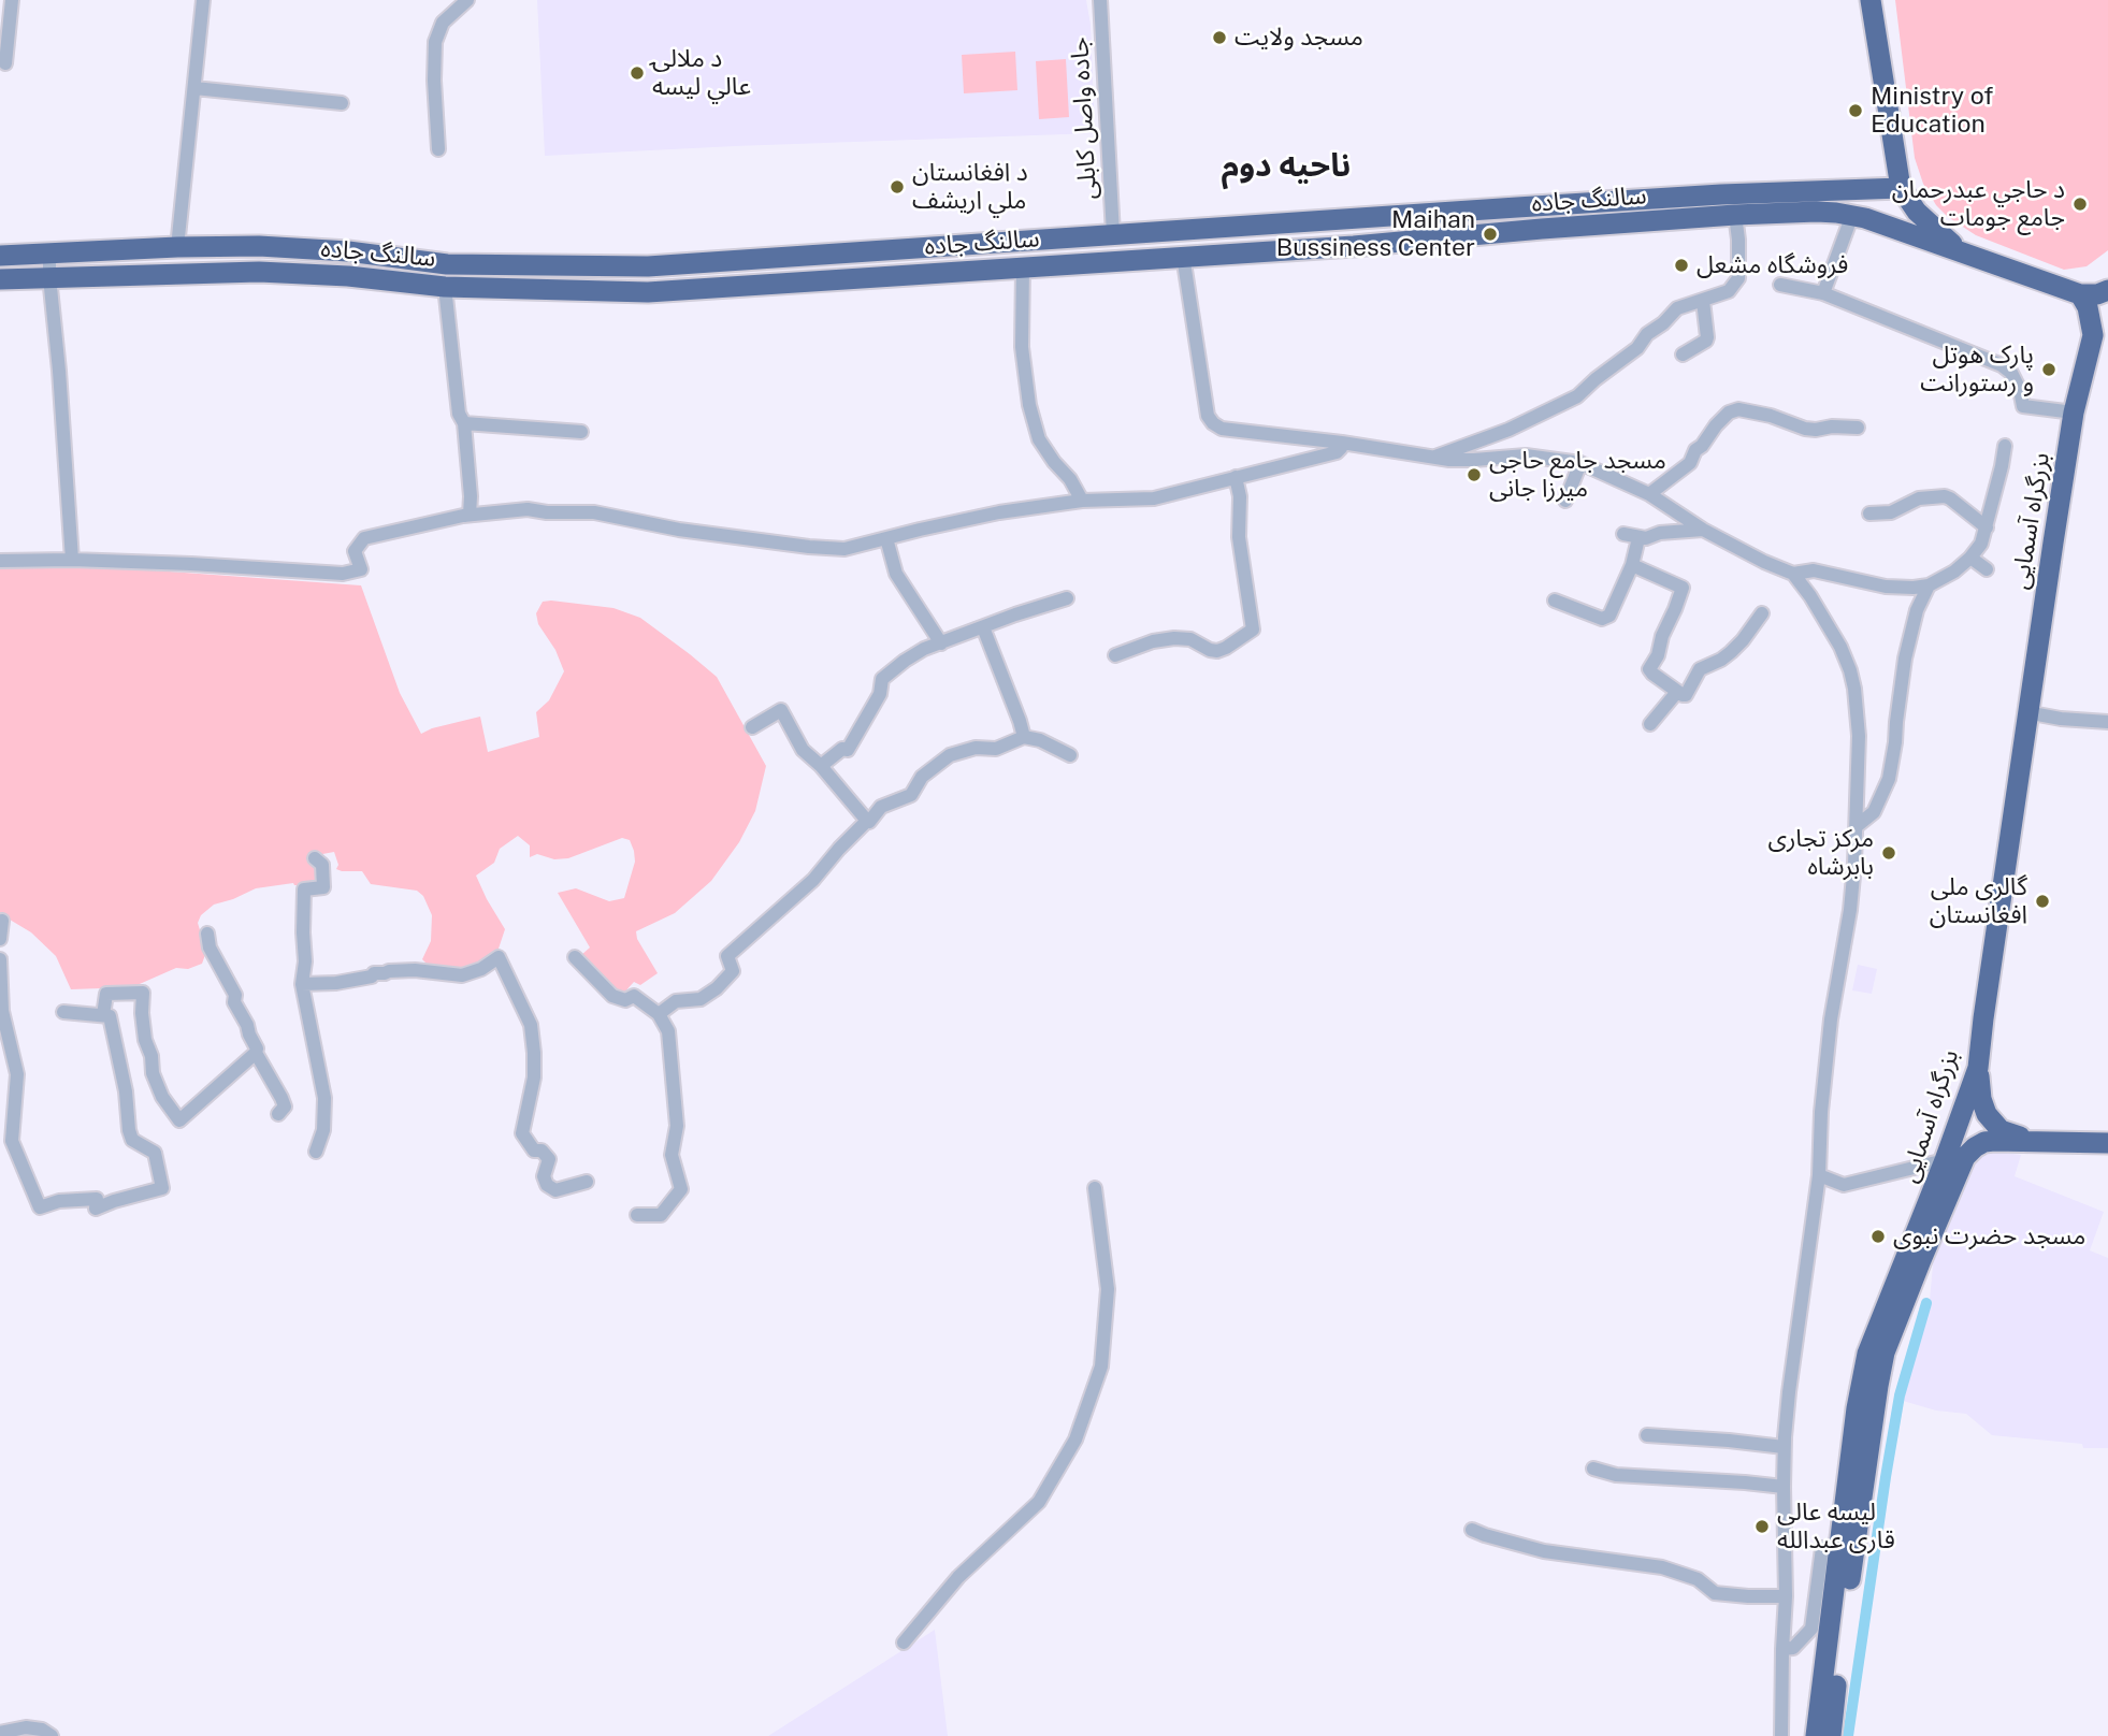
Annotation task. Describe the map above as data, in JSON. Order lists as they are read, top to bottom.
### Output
{
  "streets": {
    "highway": ["سالنگ جاده", "بزرگراه آسمایی"],
    "street": ["جاده واصل کابلی"]
  },
  "crossings": [
    ["جاده واصل کابلی", "سالنگ جاده"],
    ["سالنگ جاده", "بزرگراه آسمایی"]
  ],
  "districts": ["ناحیه دوم"],
  "places": [
    "مسجد ولایت",
    "د ملالۍ عالي لیسه",
    "Ministry of Education",
    "د افغانستان ملي اریشف",
    "د حاجي عبدرحمان جامع جومات",
    "Maihan Bussiness Center",
    "فروشگاه مشعل",
    "پارک هوتل و رستورانت",
    "مسجد جامع حاجی میرزا جانی",
    "مرکز تجاری بابرشاه",
    "گالری ملی افغانستان",
    "مسجد حضرت نبوی",
    "لیسه عالی قاری عبدالله"
  ]
}
